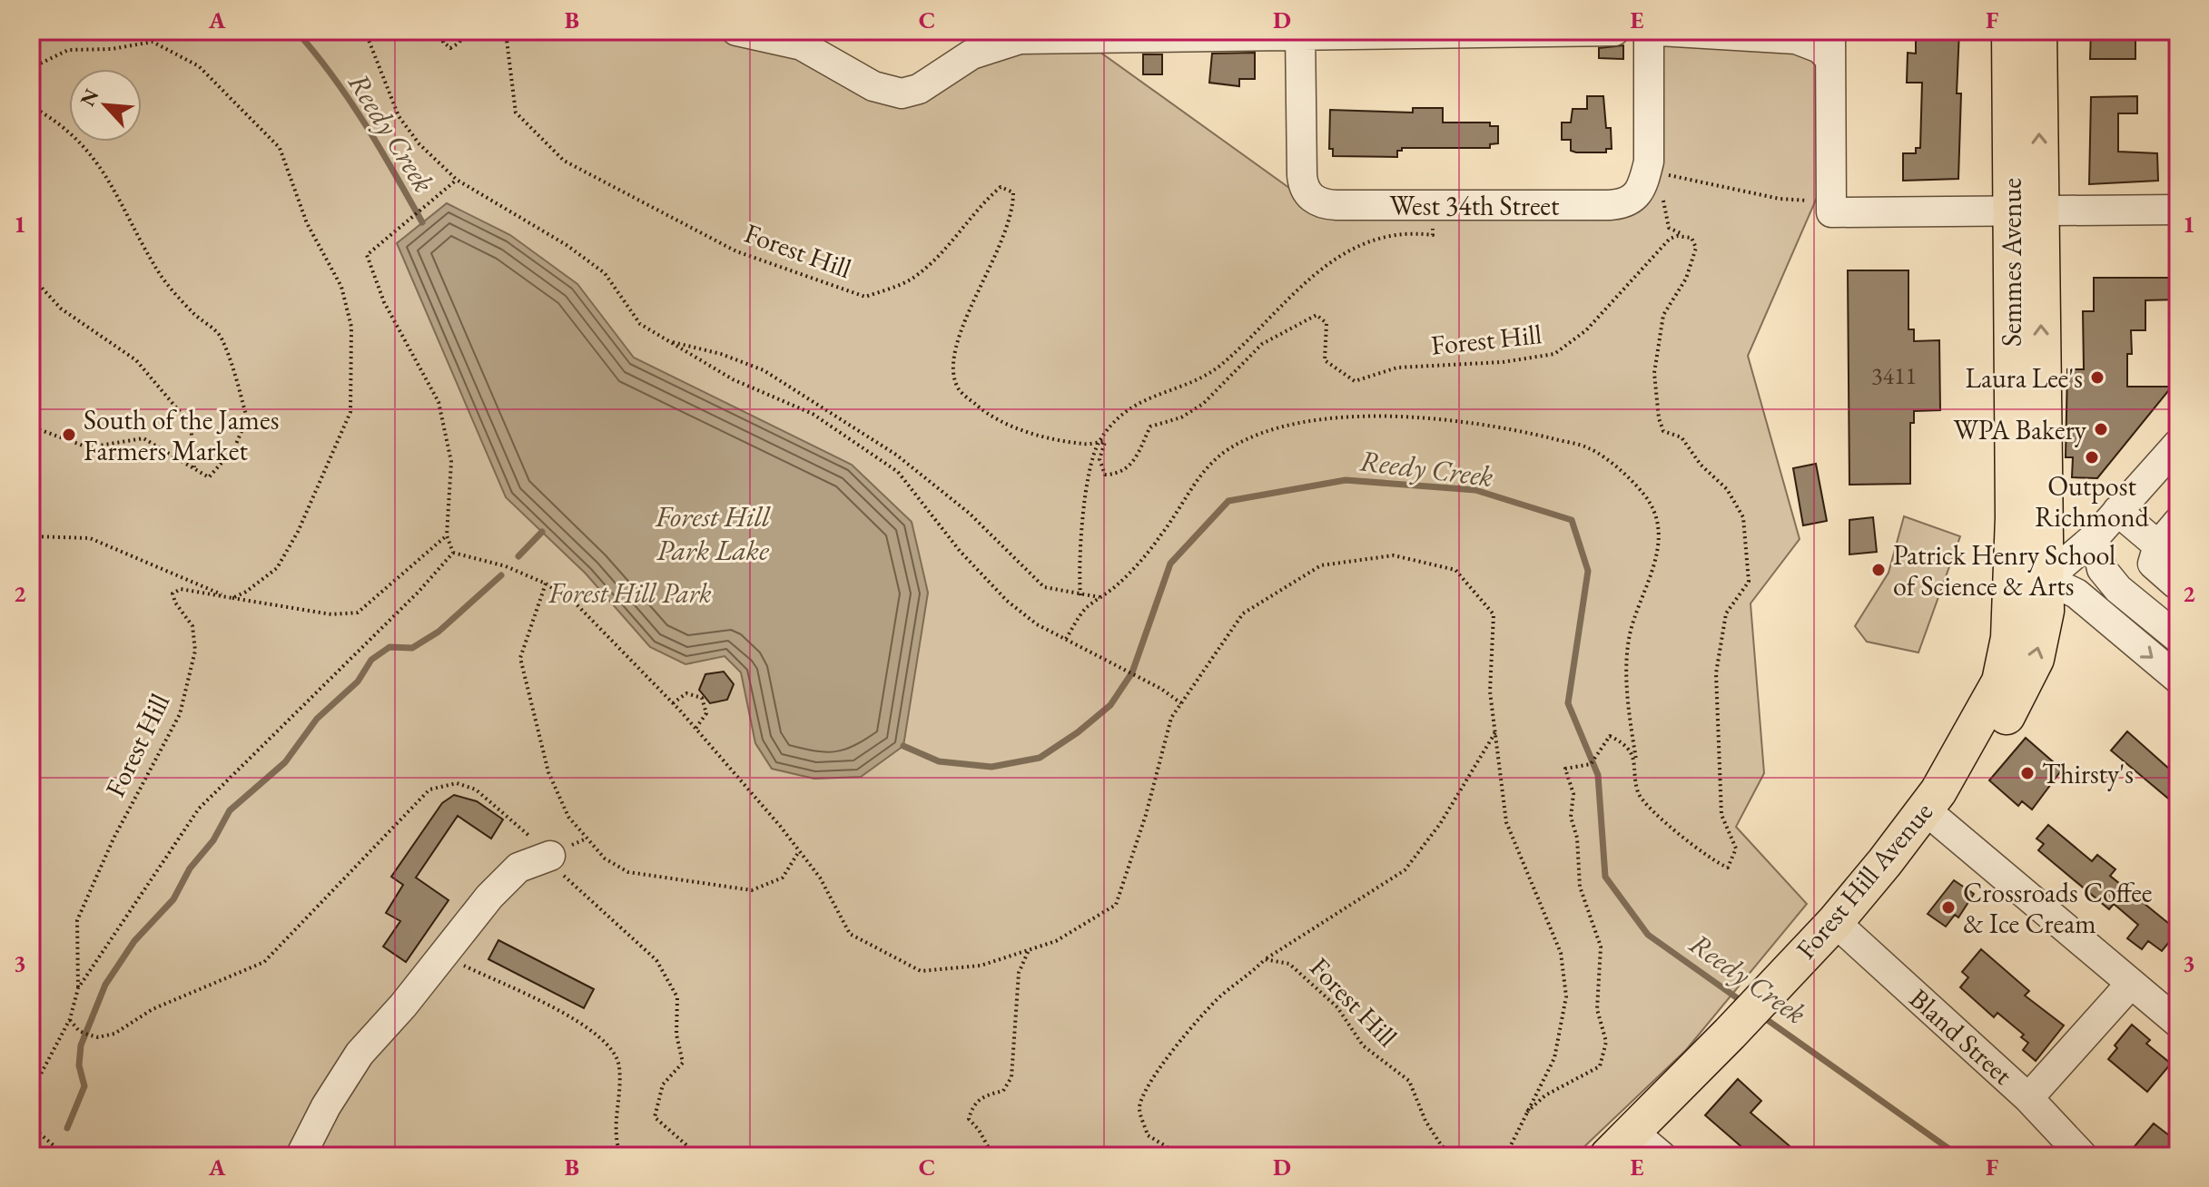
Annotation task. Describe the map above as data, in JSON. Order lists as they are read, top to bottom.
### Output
{
  "streets": {
    "main road": ["Semmes Avenue", "Forest Hill Avenue"],
    "street": ["West 34th Street", "Bland Street"],
    "path": ["Forest Hill"]
  },
  "crossings": [
    ["Semmes Avenue", "Forest Hill Avenue"],
    ["Forest Hill Avenue", "Bland Street"]
  ],
  "water": ["Reedy Creek", "Forest Hill Park Lake"],
  "parks": ["Forest Hill Park"],
  "places": [
    "Laura Lee's",
    "WPA Bakery",
    "South of the James Farmers Market",
    "Outpost Richmond",
    "Patrick Henry School of Science & Arts",
    "Thirsty's",
    "Crossroads Coffee & Ice Cream"
  ],
  "house_numbers": ["3411"],
  "north": "top left",
  "grid": {
    "columns": [
      "A",
      "B",
      "C",
      "D",
      "E",
      "F"
    ],
    "rows": ["1", "2", "3"]
  }
}
